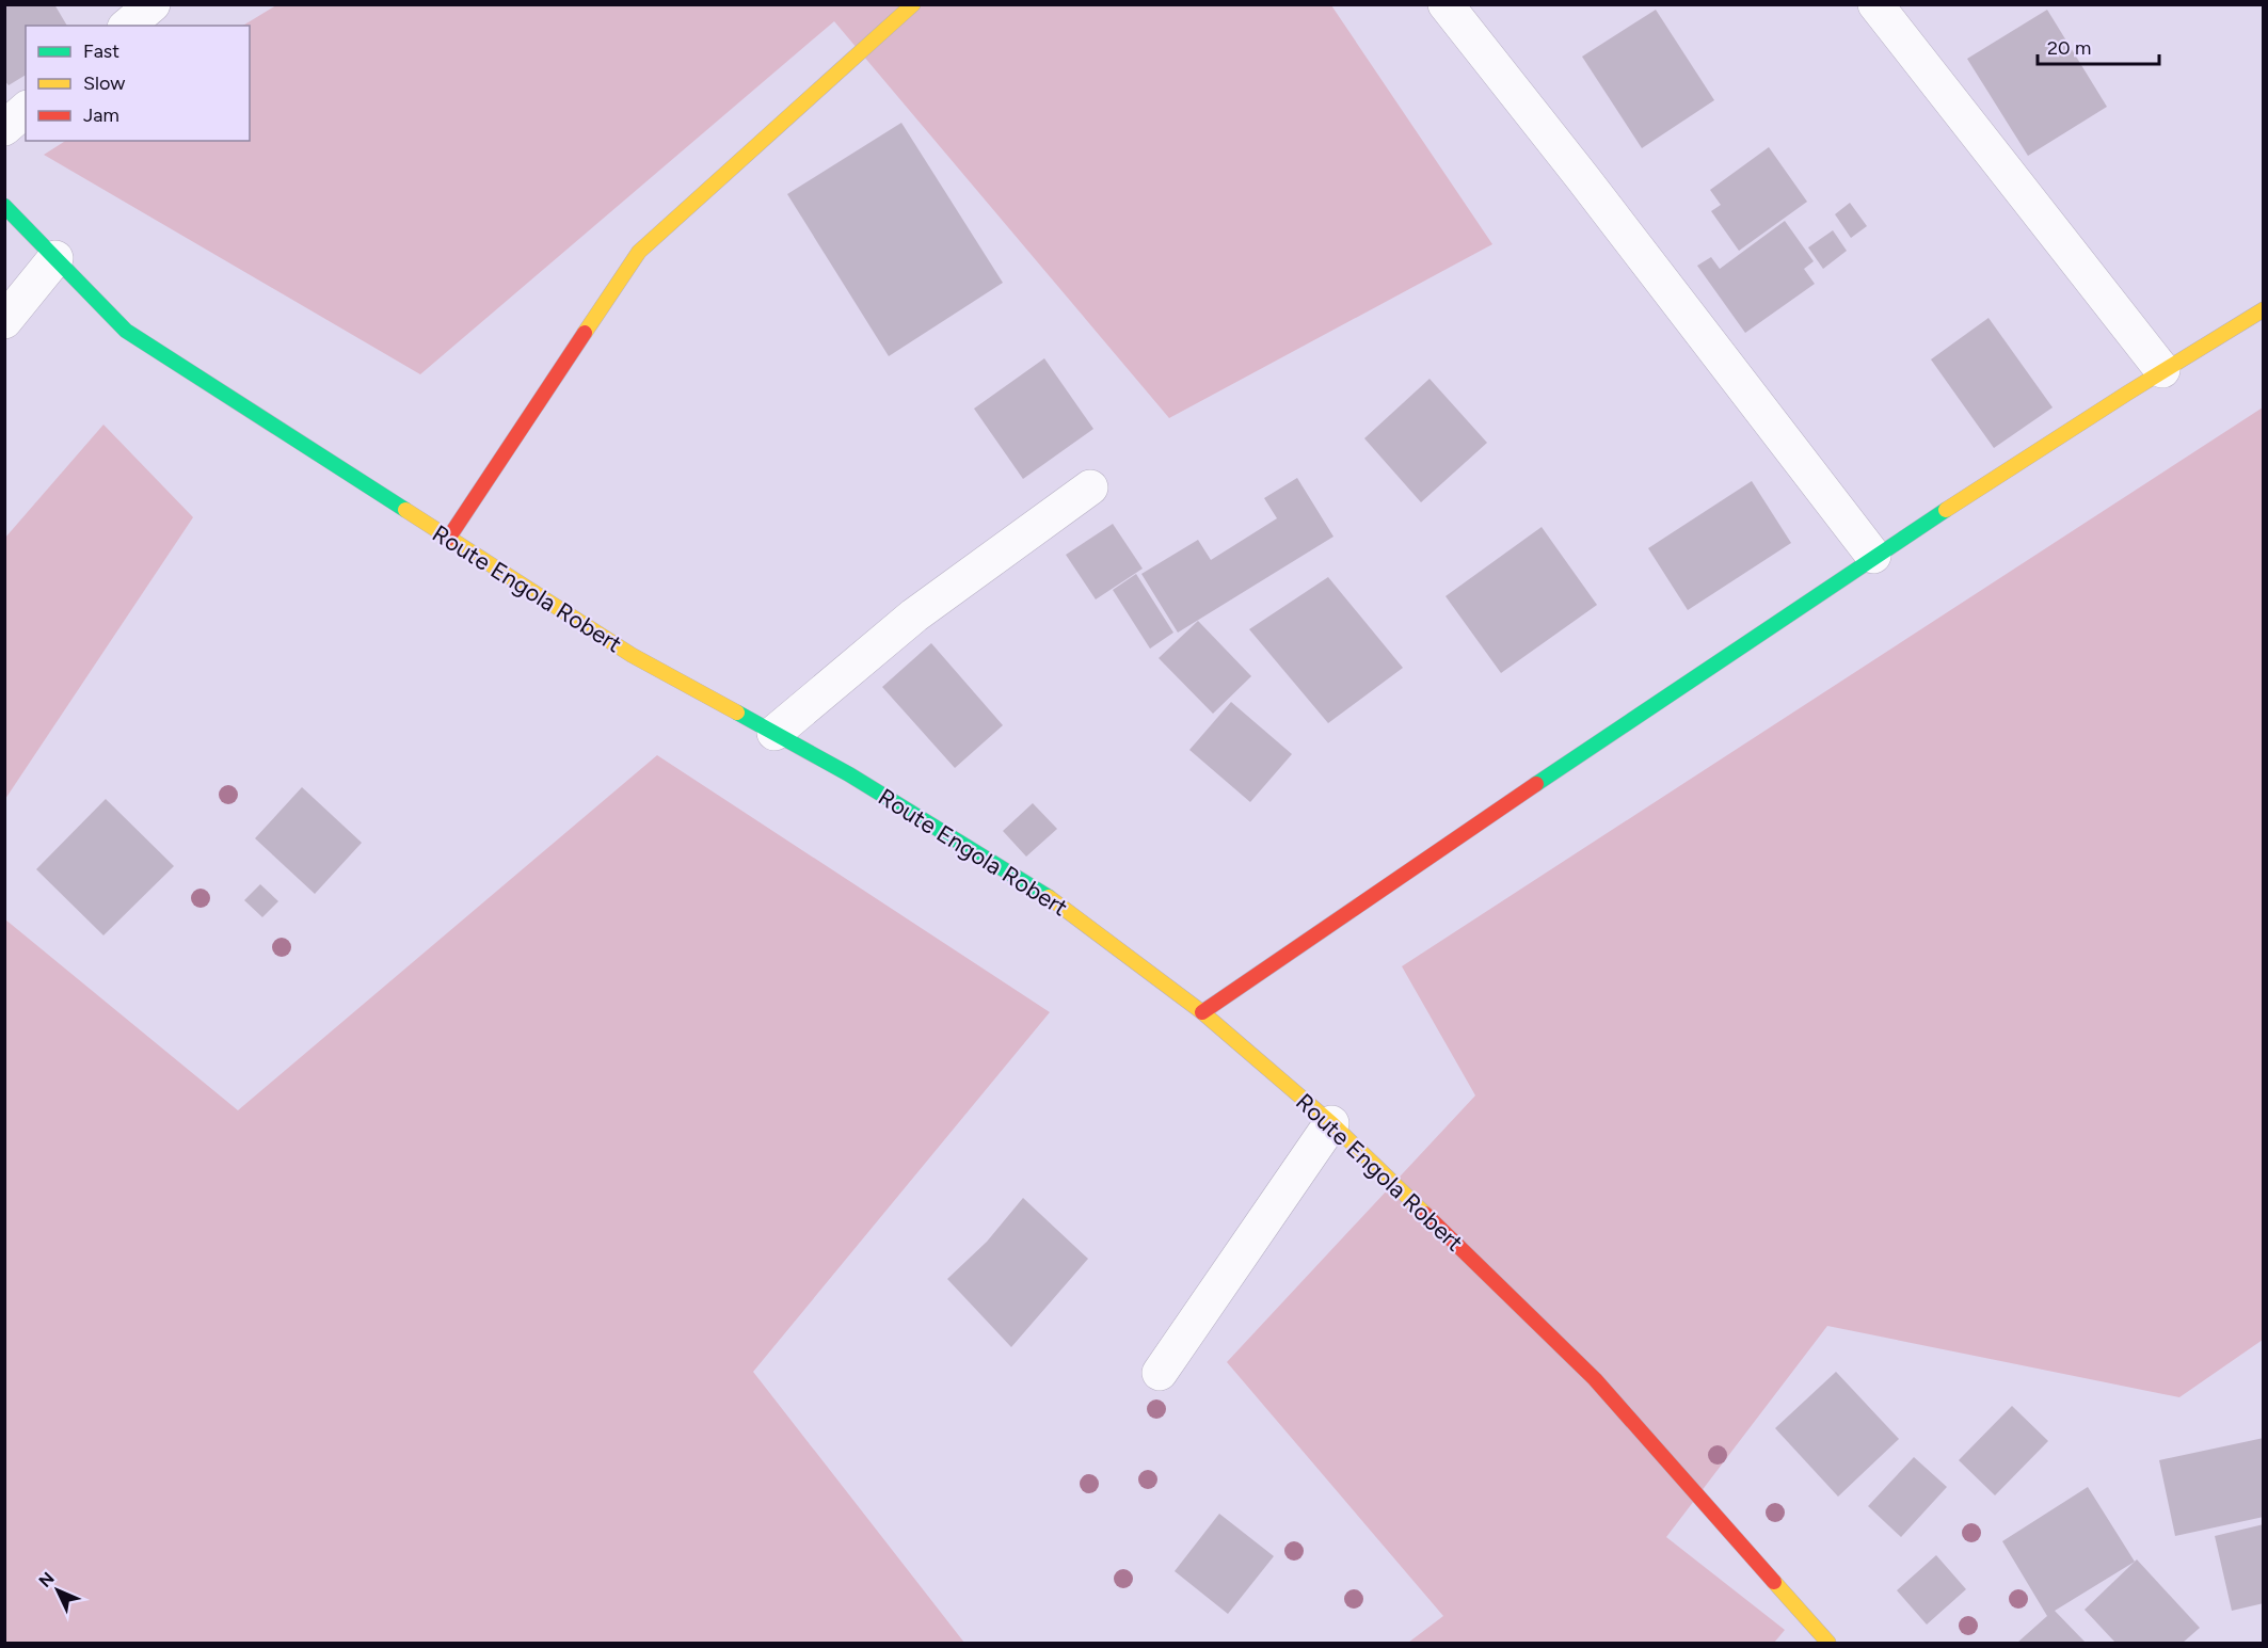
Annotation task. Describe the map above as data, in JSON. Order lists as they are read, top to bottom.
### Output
{
  "streets": {
    "street": ["Route Engola Robert"]
  },
  "legend": ["Fast", "Slow", "Jam"],
  "scale_bar": "20 m",
  "north": "top left"
}
